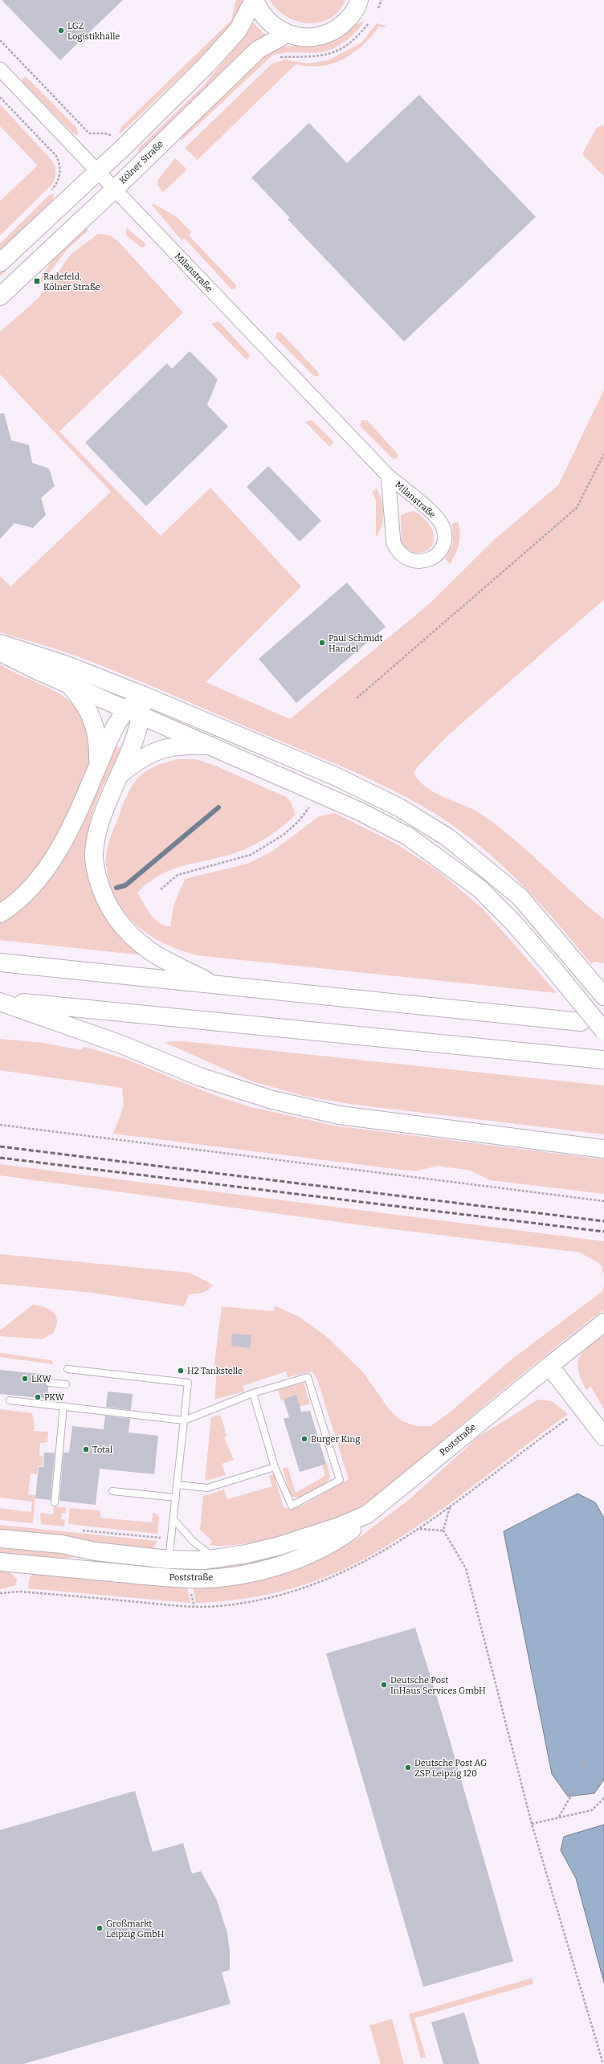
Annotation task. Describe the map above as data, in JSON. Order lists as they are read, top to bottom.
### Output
{
  "streets": {
    "main road": ["Kölner Straße", "Poststraße"],
    "street": ["Milanstraße"]
  },
  "crossings": [
    ["Kölner Straße", "Milanstraße"]
  ],
  "places": {
    "other": [
      "LGZ Logistikhalle",
      "Paul Schmidt Handel",
      "H2 Tankstelle",
      "LKW",
      "PKW",
      "Burger King",
      "Total",
      "Deutsche Post InHaus Services GmbH",
      "Deutsche Post AG ZSP Leipzig 120",
      "Großmarkt Leipzig GmbH"
    ],
    "transit": ["Radefeld, Kölner Straße"]
  }
}
